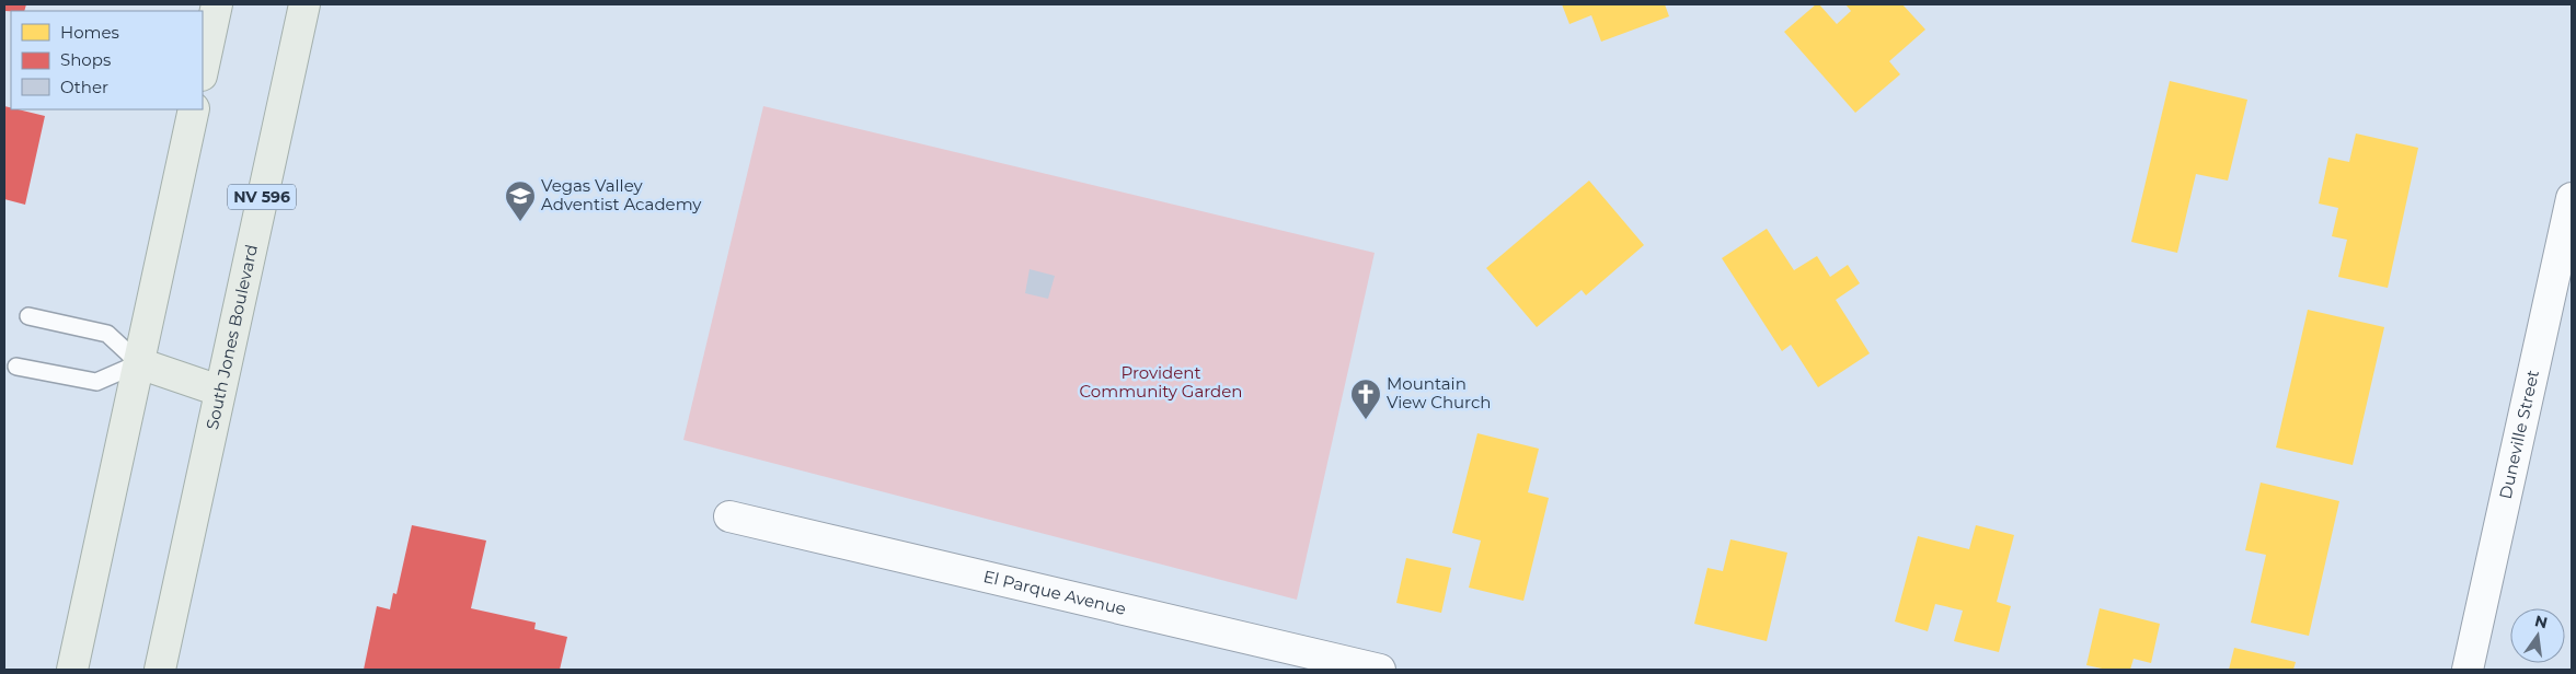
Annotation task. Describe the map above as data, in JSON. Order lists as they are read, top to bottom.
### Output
{
  "streets": {
    "main road": ["NV 596", "South Jones Boulevard"],
    "street": ["Duneville Street", "El Parque Avenue"]
  },
  "parks": ["Provident Community Garden"],
  "places": {
    "school or university": ["Vegas Valley Adventist Academy"],
    "church": ["Mountain View Church"]
  },
  "legend": ["Homes", "Shops", "Other"],
  "north": "top"
}
